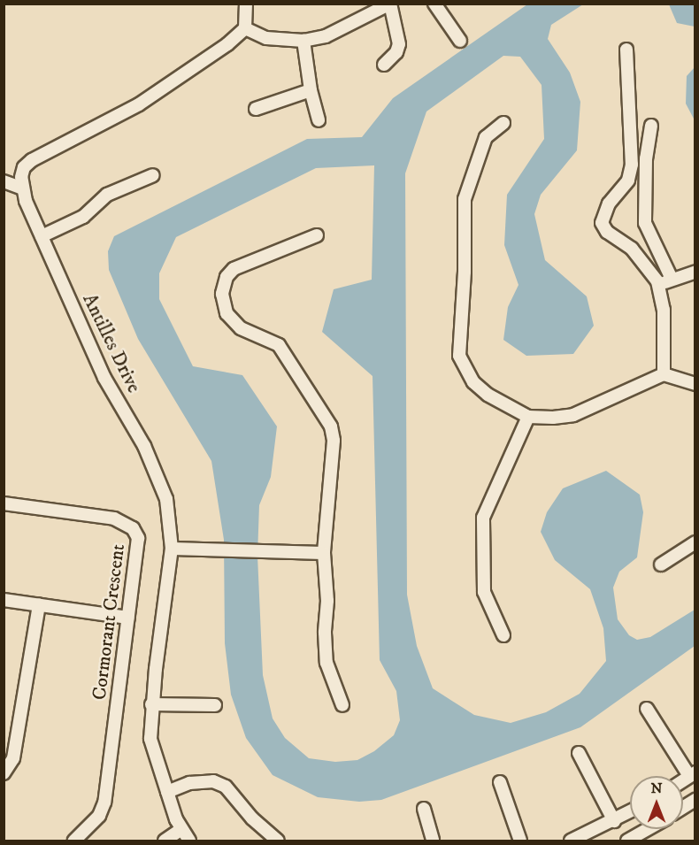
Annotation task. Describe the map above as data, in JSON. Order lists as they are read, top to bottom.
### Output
{
  "streets": {
    "street": ["Antilles Drive", "Cormorant Crescent"]
  },
  "north": "top"
}
